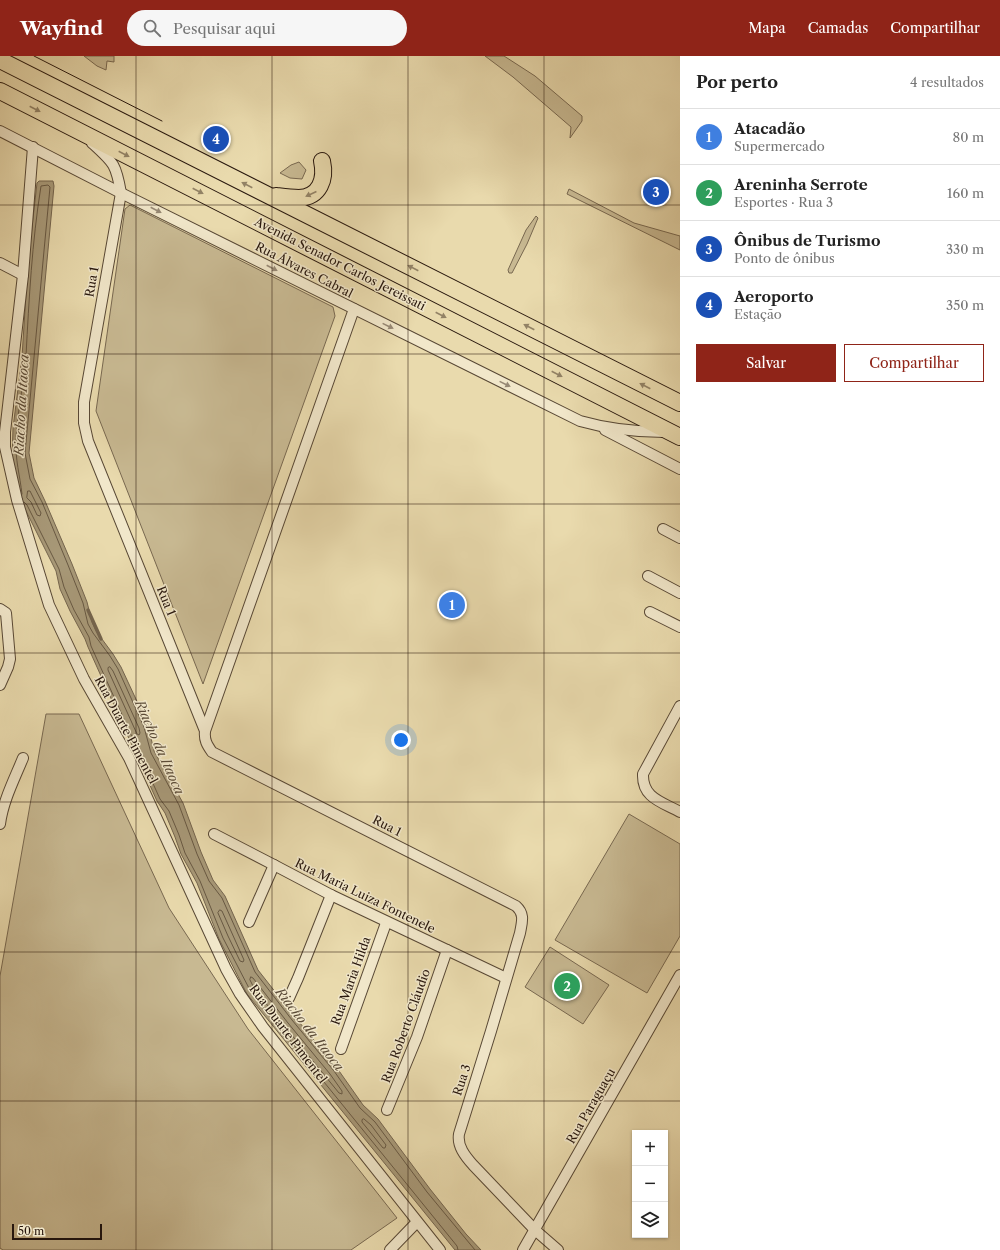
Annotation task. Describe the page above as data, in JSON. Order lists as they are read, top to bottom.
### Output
{
  "streets": {
    "main road": ["Avenida Senador Carlos Jereissati"],
    "street": [
      "Rua Álvares Cabral",
      "Rua 1",
      "Rua Duarte Pimentel",
      "Rua Maria Luiza Fontenele",
      "Rua Maria Hilda",
      "Rua Roberto Cláudio",
      "Rua 3",
      "Rua Paraguaçu"
    ]
  },
  "crossings": [
    ["Avenida Senador Carlos Jereissati", "Rua Álvares Cabral"],
    ["Avenida Senador Carlos Jereissati", "Rua 1"],
    ["Rua Álvares Cabral", "Rua 1"],
    ["Rua Álvares Cabral", "Rua Duarte Pimentel"],
    ["Rua 1", "Rua 3"],
    ["Rua Maria Luiza Fontenele", "Rua Maria Hilda"],
    ["Rua Maria Luiza Fontenele", "Rua Roberto Cláudio"],
    ["Rua Maria Luiza Fontenele", "Rua 3"],
    ["Rua 3", "Rua Paraguaçu"]
  ],
  "one_way": ["Rua Álvares Cabral"],
  "water": ["Riacho da Itaoca"],
  "scale_bar": "50 m",
  "page": {
    "header": "Wayfind",
    "search": "Pesquisar aqui",
    "nav": ["Mapa", "Camadas", "Compartilhar"],
    "heading": ["Por perto", "4 resultados"],
    "list": [
      {
        "mark": "1",
        "name": "Atacadão",
        "note": "Supermercado",
        "value": "80 m"
      },
      {
        "mark": "2",
        "name": "Areninha Serrote",
        "note": "Esportes · Rua 3",
        "value": "160 m"
      },
      {
        "mark": "3",
        "name": "Ônibus de Turismo",
        "note": "Ponto de ônibus",
        "value": "330 m"
      },
      {
        "mark": "4",
        "name": "Aeroporto",
        "note": "Estação",
        "value": "350 m"
      }
    ],
    "pins": [
      "4",
      "3",
      "1",
      "2"
    ],
    "buttons": ["Salvar", "Compartilhar"],
    "map_buttons": ["+", "−"],
    "scale": "50 m"
  }
}
